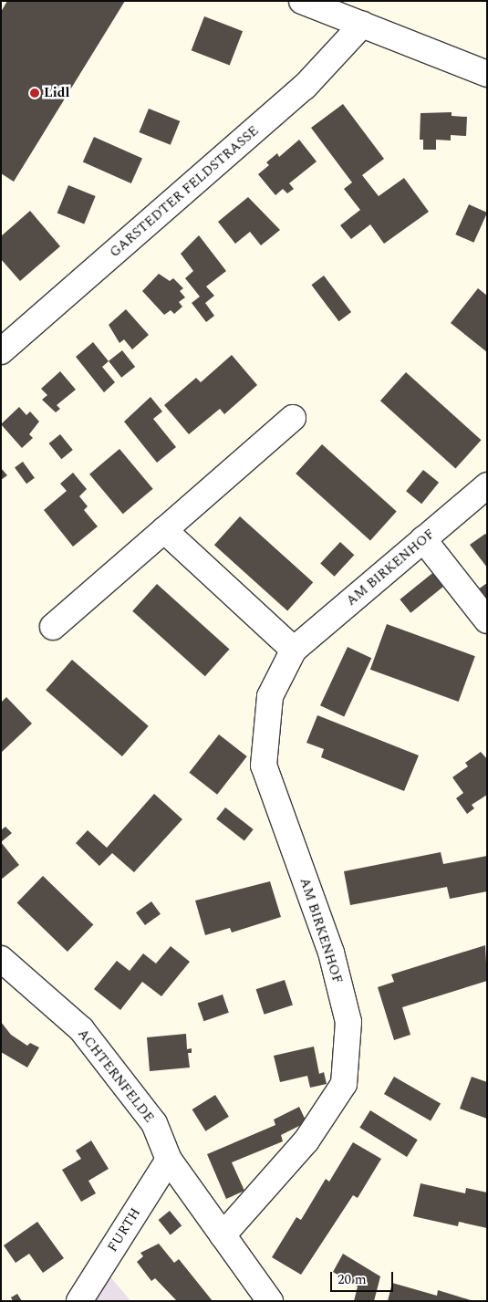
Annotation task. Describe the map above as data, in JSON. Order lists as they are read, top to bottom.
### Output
{
  "streets": {
    "street": [
      "GARSTEDTER FELDSTRASSE",
      "AM BIRKENHOF",
      "ACHTERNFELDE",
      "FURTH"
    ]
  },
  "crossings": [
    ["AM BIRKENHOF", "ACHTERNFELDE"],
    ["ACHTERNFELDE", "FURTH"]
  ],
  "places": ["Lidl"],
  "scale_bar": "20 m"
}
